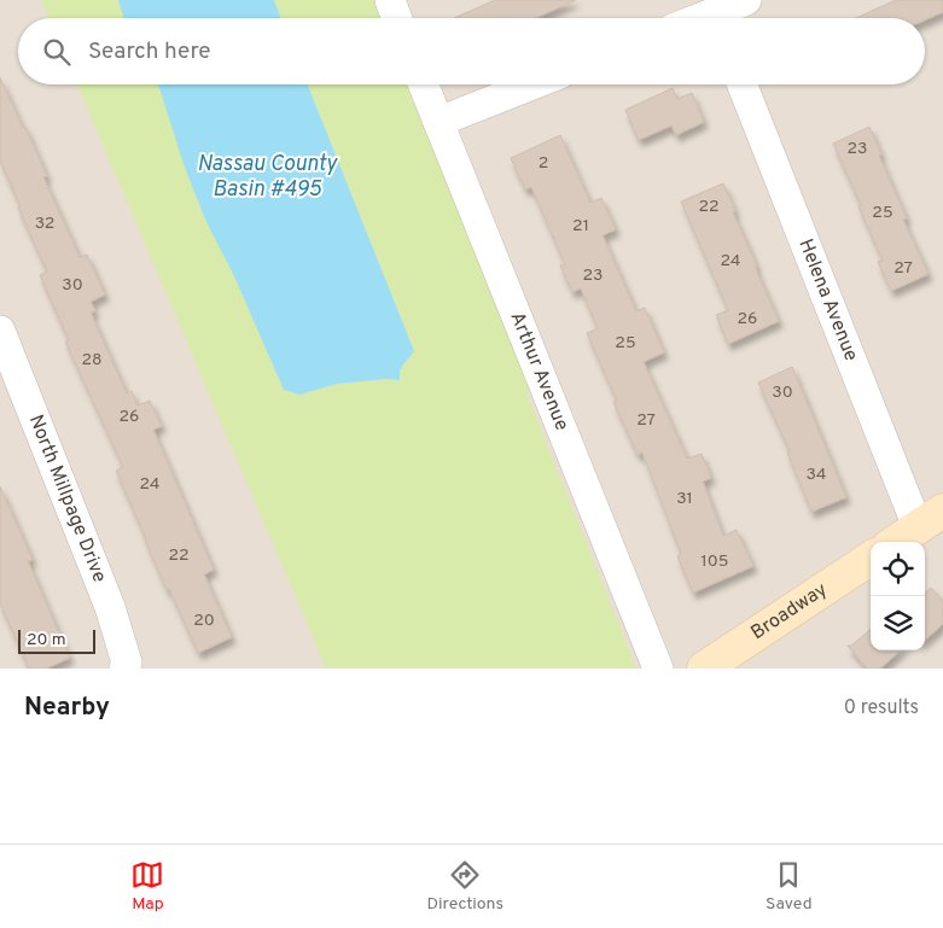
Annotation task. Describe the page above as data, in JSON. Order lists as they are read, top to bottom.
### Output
{
  "streets": {
    "main road": ["Broadway"],
    "street": ["Helena Avenue", "Arthur Avenue", "North Millpage Drive"]
  },
  "water": ["Nassau County Basin #495"],
  "house_numbers": [
    "23",
    "2",
    "22",
    "25",
    "32",
    "21",
    "24",
    "27",
    "23",
    "30",
    "26",
    "25",
    "28",
    "30",
    "26",
    "27",
    "34",
    "24",
    "31",
    "22",
    "105",
    "20"
  ],
  "scale_bar": "20 m",
  "page": {
    "search": "Search here",
    "scale": "20 m",
    "heading": ["Nearby", "0 results"],
    "nav": ["Map", "Directions", "Saved"]
  }
}
